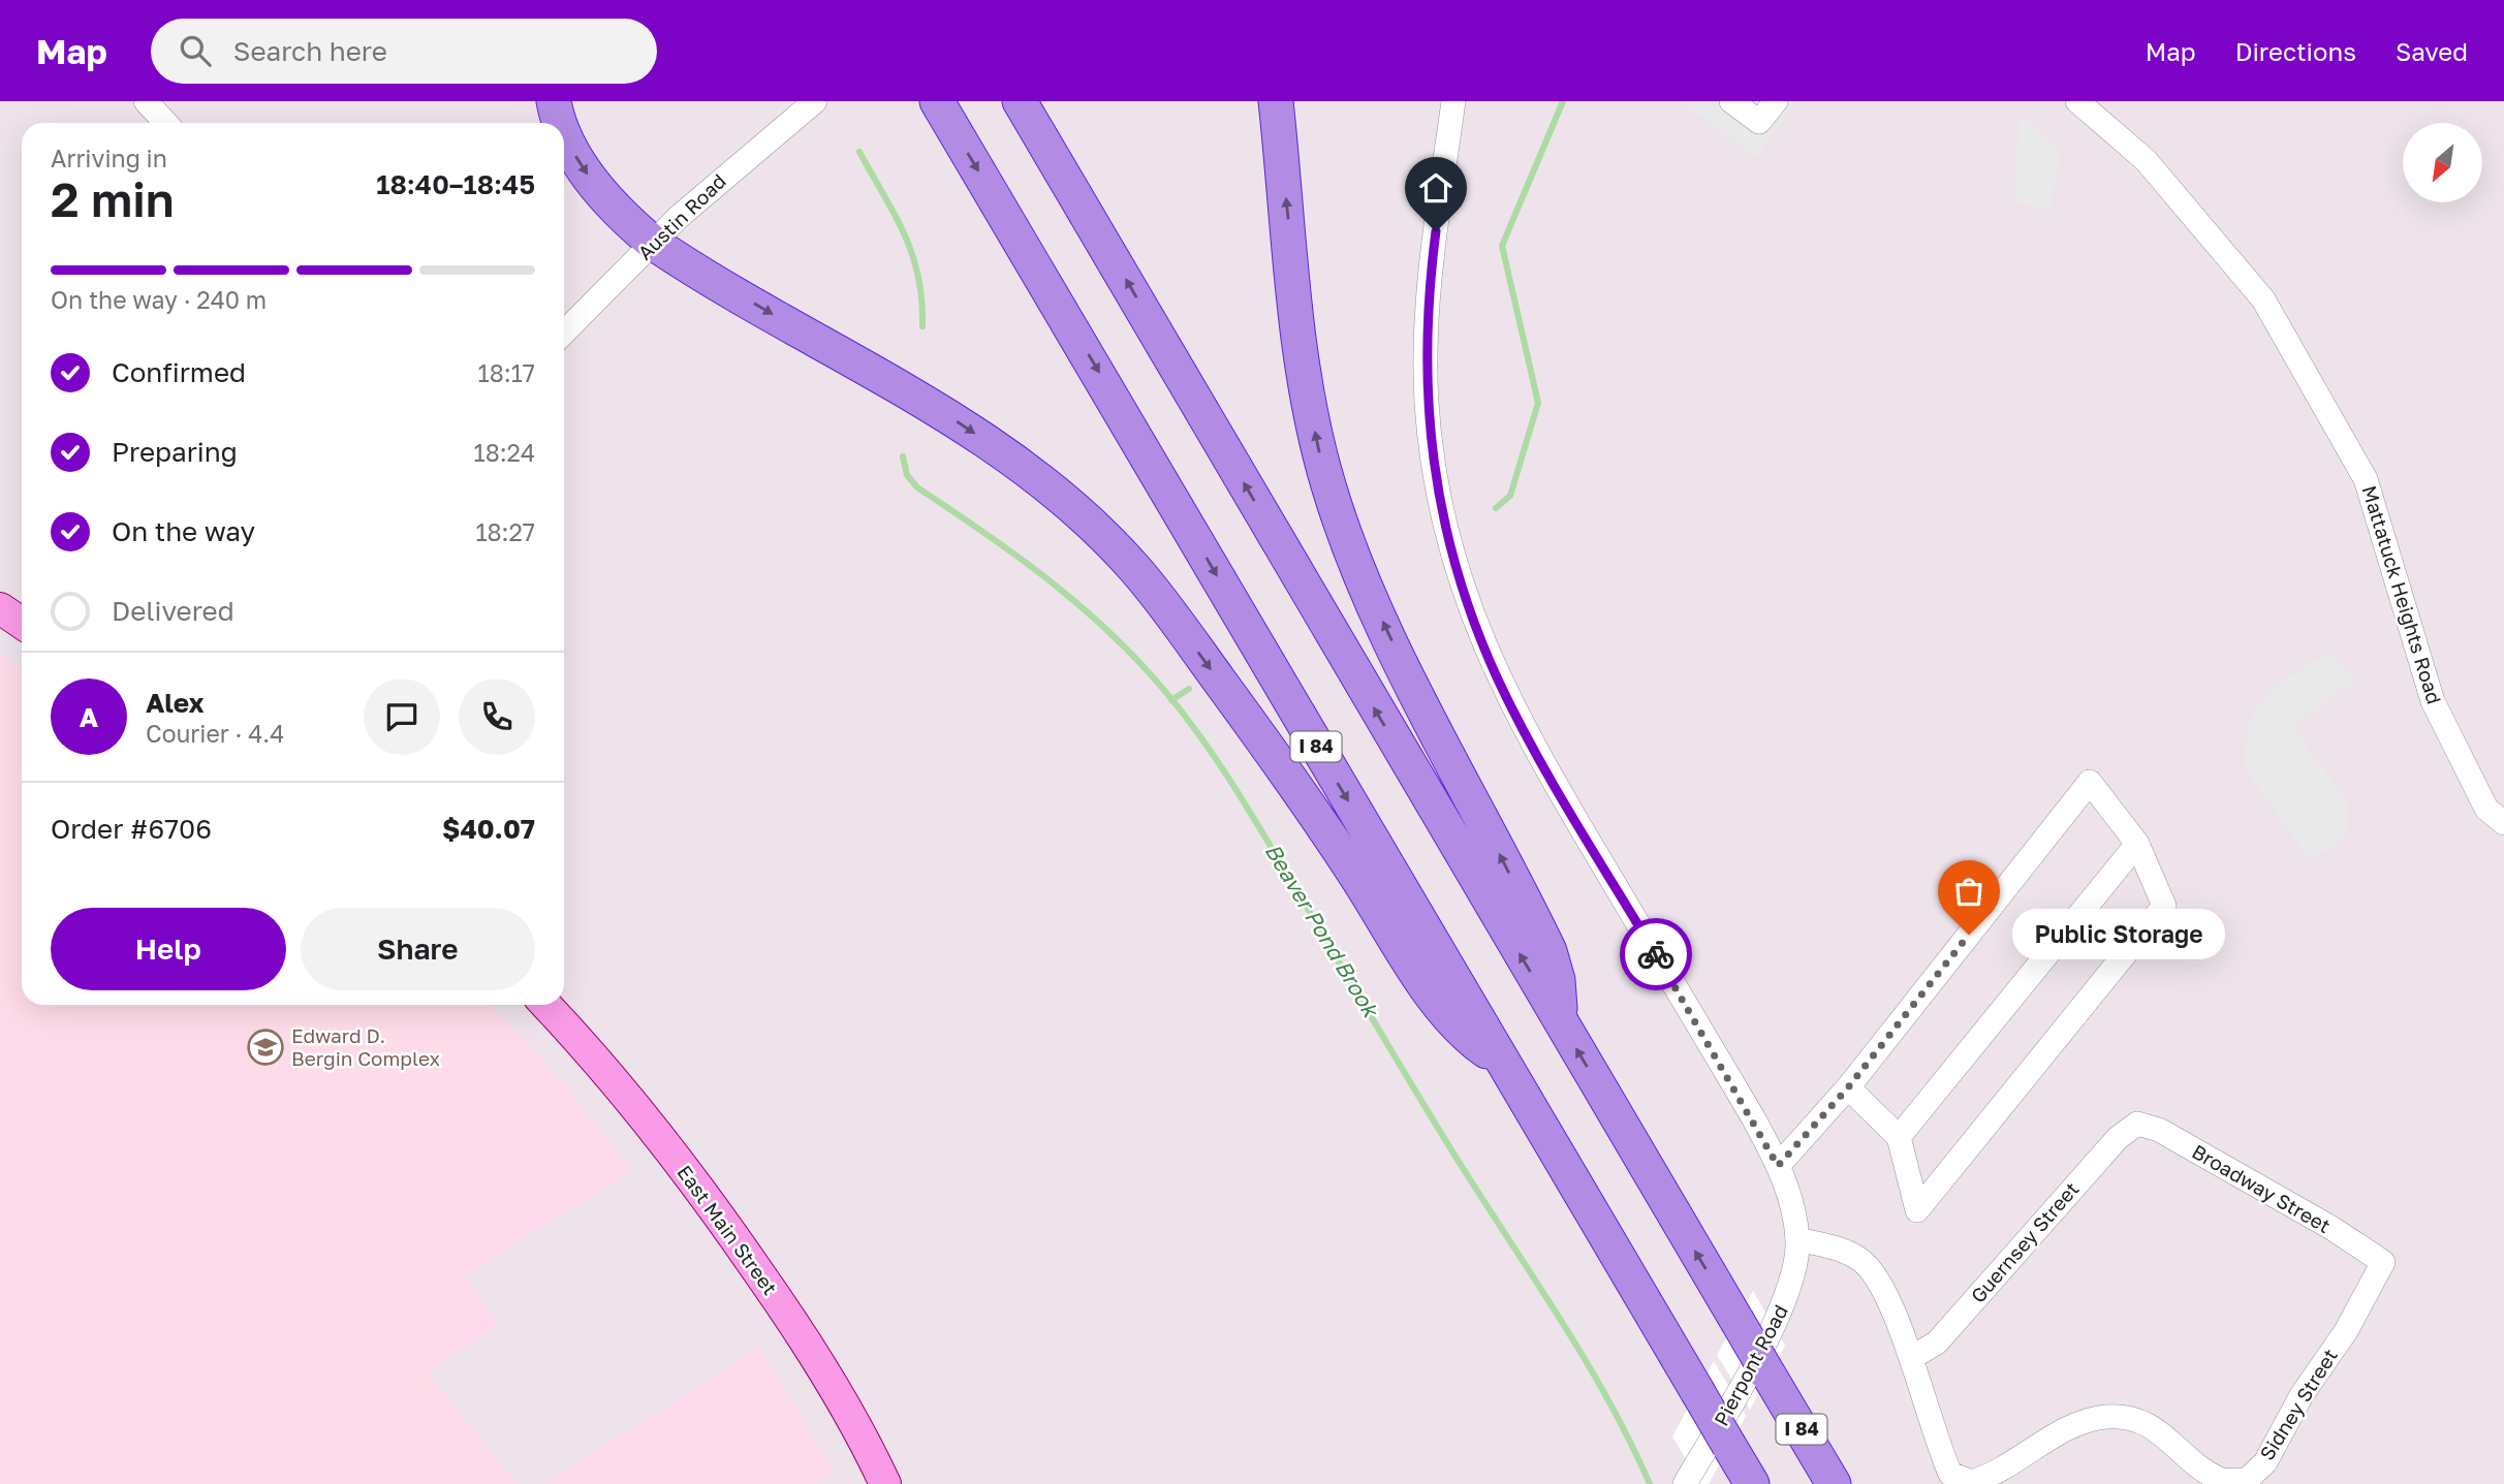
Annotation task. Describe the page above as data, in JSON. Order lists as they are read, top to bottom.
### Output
{
  "streets": {
    "highway": ["I 84"],
    "main road": ["East Main Street"],
    "street": [
      "Austin Road",
      "Mattatuck Heights Road",
      "Broadway Street",
      "Guernsey Street",
      "Pierpont Road",
      "Sidney Street"
    ]
  },
  "crossings": [
    ["Broadway Street", "Guernsey Street"],
    ["Broadway Street", "Sidney Street"],
    ["Guernsey Street", "Sidney Street"]
  ],
  "water": ["Beaver Pond Brook"],
  "places": {
    "other": ["Public Storage"],
    "school or university": ["Edward D. Bergin Complex"]
  },
  "north": "bottom left",
  "page": {
    "header": "Map",
    "search": "Search here",
    "nav": ["Map", "Directions", "Saved"],
    "heading": ["2 min", "Arriving in", "18:40–18:45"],
    "panel": [
      "Alex",
      "Courier · 4.4",
      "Order #6706",
      "$40.07"
    ],
    "bar": "On the way · 240 m",
    "list": [
      ["Confirmed", "18:17"],
      ["Preparing", "18:24"],
      ["On the way", "18:27"],
      "Delivered"
    ],
    "round": "A",
    "buttons": ["Help", "Share"],
    "bubble": "Public Storage"
  }
}
